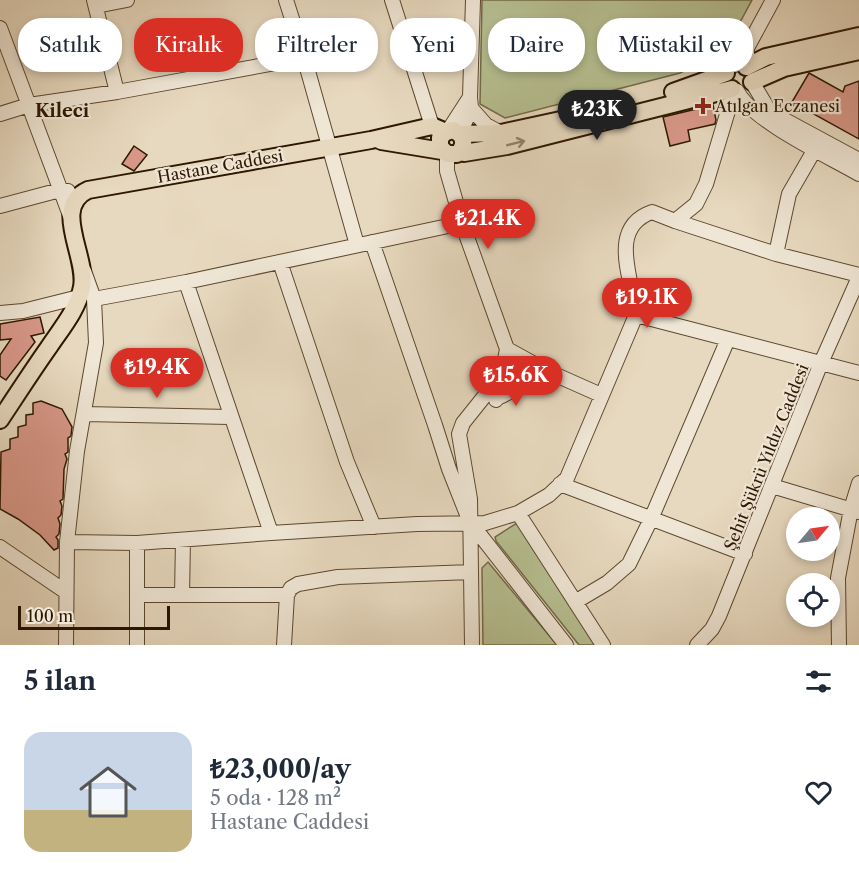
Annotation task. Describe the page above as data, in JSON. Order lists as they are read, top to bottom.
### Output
{
  "streets": {
    "main road": ["Hastane Caddesi"],
    "street": ["Şehit Şükrü Yıldız Caddesi"]
  },
  "districts": ["Kileci"],
  "places": {
    "health": ["Atılgan Eczanesi"]
  },
  "scale_bar": "100 m",
  "north": "top right",
  "page": {
    "chip": [
      "Satılık",
      "Kiralık",
      "Filtreler",
      "Yeni",
      "Daire",
      "Müstakil ev"
    ],
    "price": [
      "₺23K",
      "₺21.4K",
      "₺19.1K",
      "₺19.4K",
      "₺15.6K"
    ],
    "scale": "100 m",
    "heading": "5 ilan",
    "list": [
      {
        "name": "₺23,000/ay",
        "note": "5 oda · 128 m² · Hastane Caddesi"
      }
    ]
  }
}
